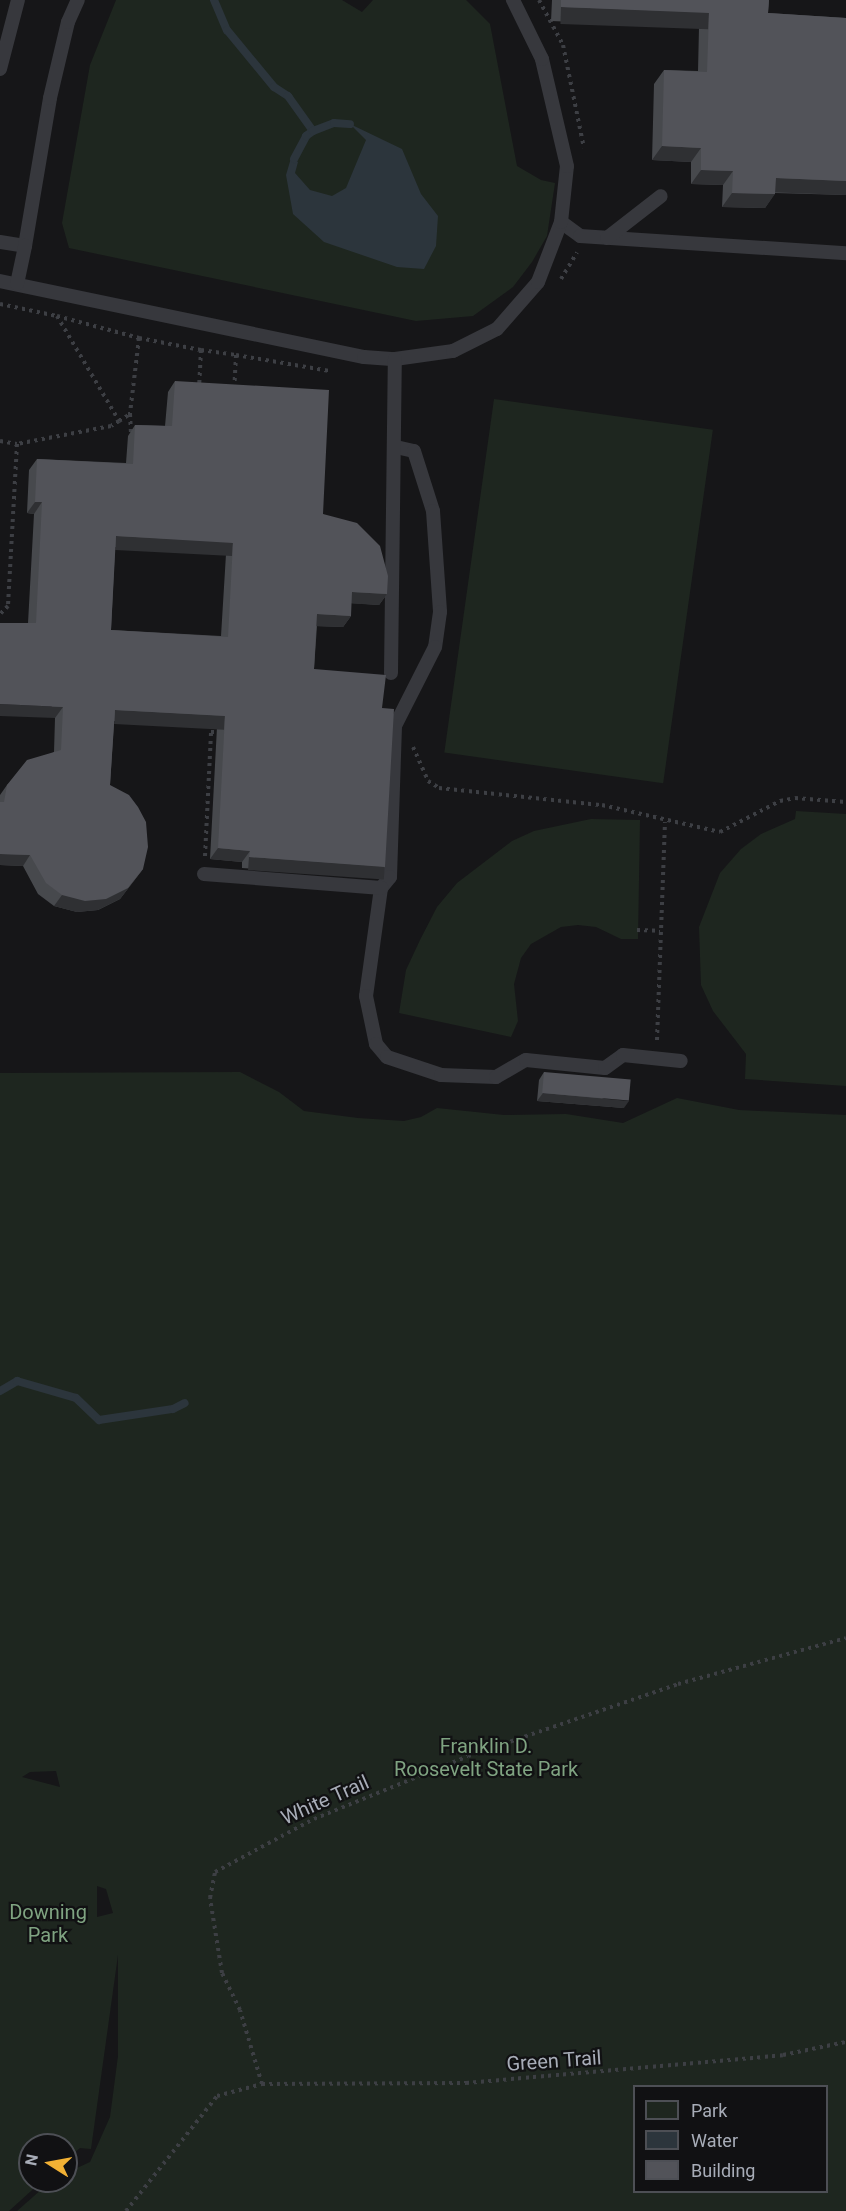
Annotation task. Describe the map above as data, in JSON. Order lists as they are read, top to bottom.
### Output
{
  "streets": {
    "path": ["White Trail", "Green Trail"]
  },
  "crossings": [
    ["White Trail", "Green Trail"]
  ],
  "parks": ["Franklin D. Roosevelt State Park", "Downing Park"],
  "legend": ["Park", "Water", "Building"],
  "north": "left"
}
